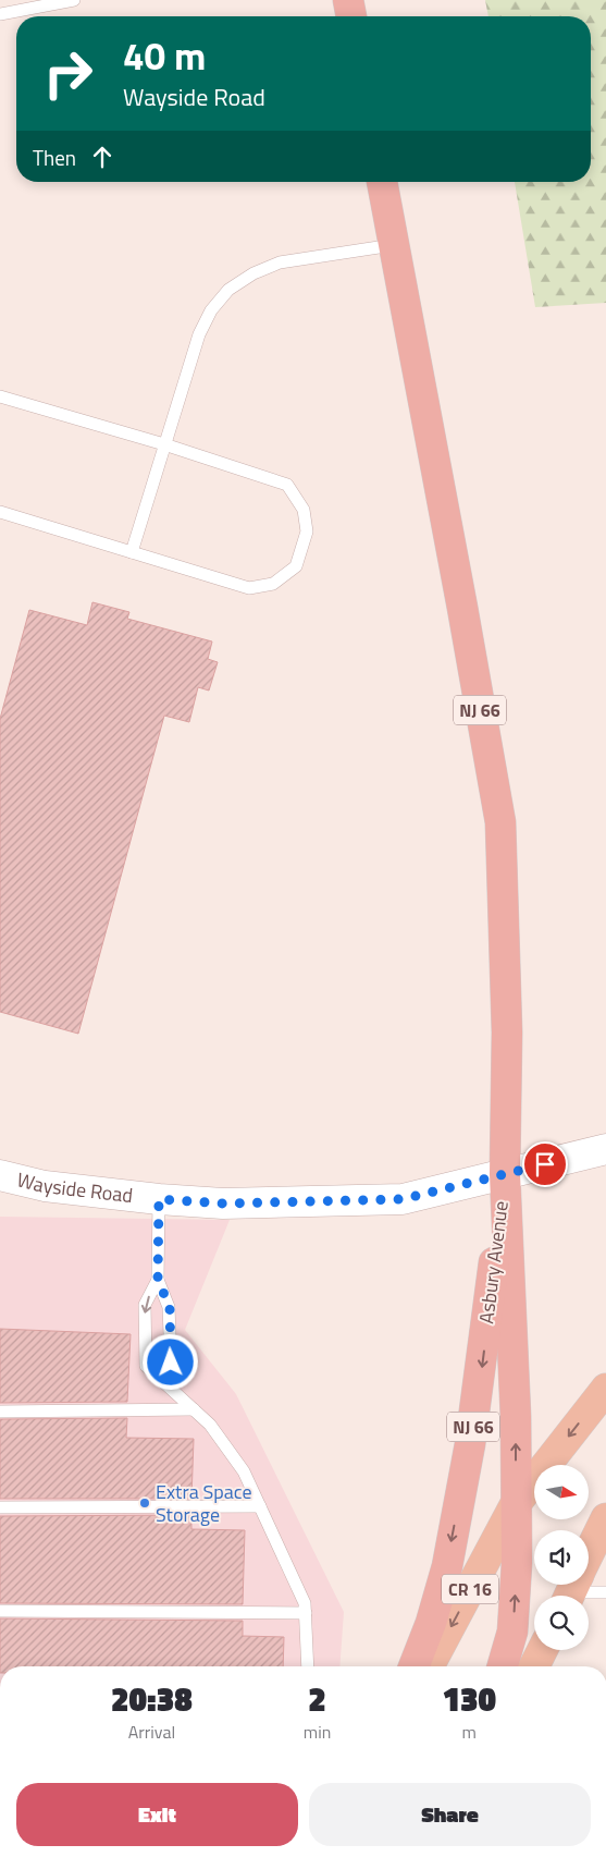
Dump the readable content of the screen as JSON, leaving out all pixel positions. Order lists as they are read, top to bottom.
{
  "streets": {
    "highway": ["NJ 66", "Asbury Avenue"],
    "main road": ["CR 16"],
    "street": ["Wayside Road"]
  },
  "crossings": [
    ["NJ 66", "Wayside Road"],
    ["NJ 66", "Asbury Avenue"],
    ["Wayside Road", "Asbury Avenue"]
  ],
  "places": ["Extra Space Storage"],
  "north": "right",
  "page": {
    "turn": ["40 m", "Wayside Road"],
    "then": "Then",
    "eta": [
      "20:38",
      "Arrival",
      "2",
      "min",
      "130",
      "m"
    ],
    "buttons": ["Exit", "Share"]
  }
}
